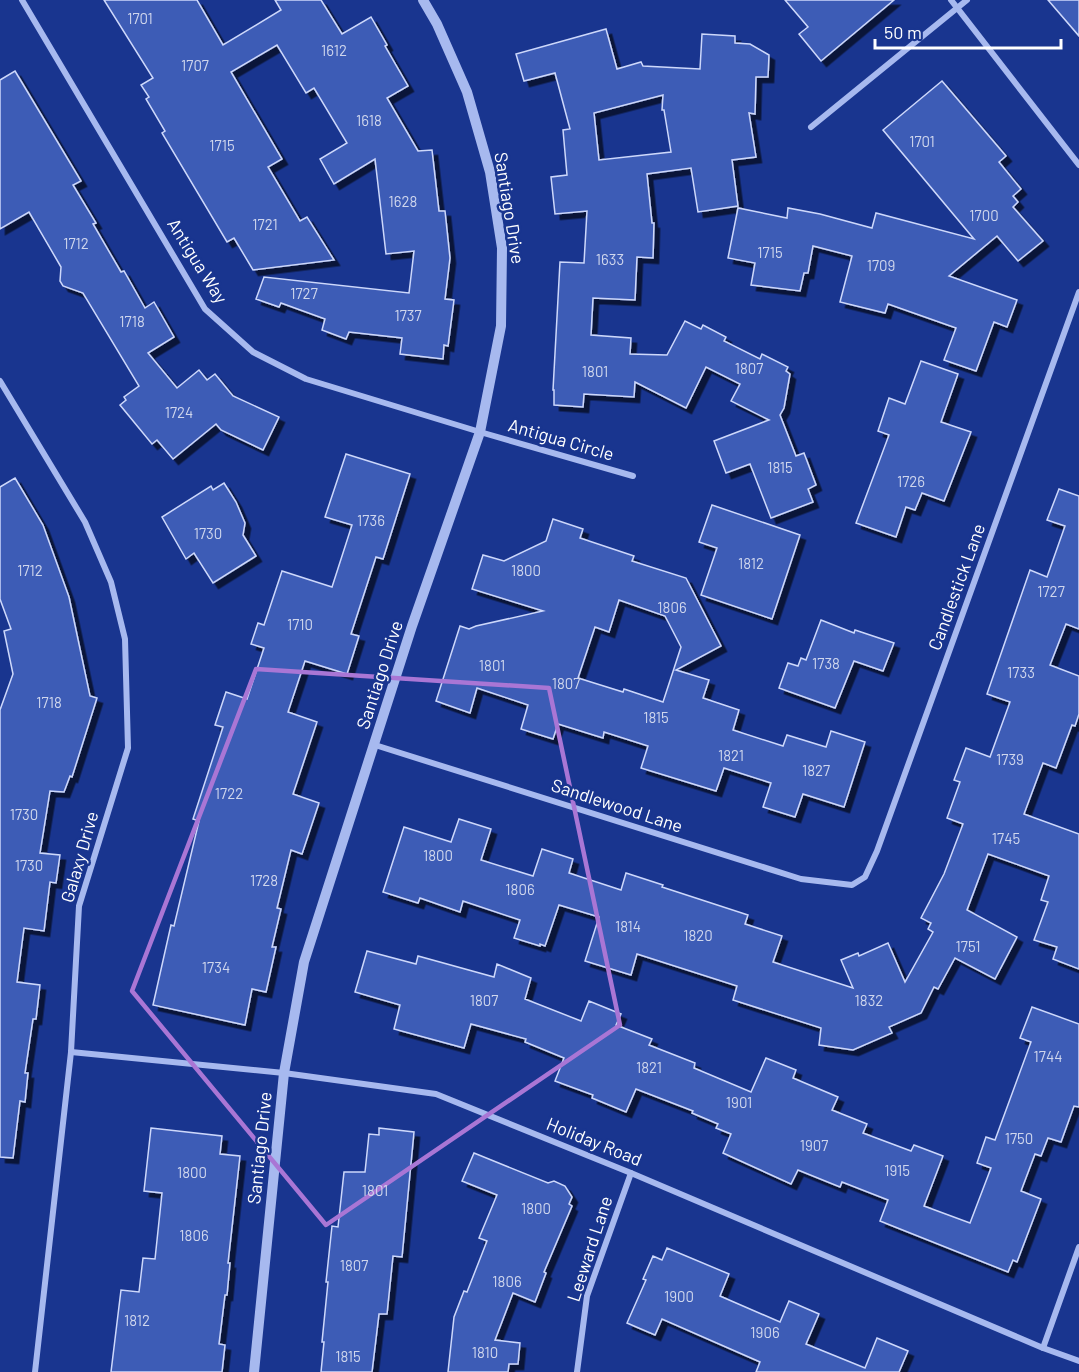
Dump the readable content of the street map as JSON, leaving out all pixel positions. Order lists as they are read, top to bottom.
{
  "streets": {
    "street": [
      "Santiago Drive",
      "Antigua Way",
      "Antigua Circle",
      "Candlestick Lane",
      "Sandlewood Lane",
      "Galaxy Drive",
      "Holiday Road",
      "Leeward Lane"
    ]
  },
  "crossings": [
    ["Santiago Drive", "Antigua Way"],
    ["Santiago Drive", "Antigua Circle"],
    ["Santiago Drive", "Sandlewood Lane"],
    ["Santiago Drive", "Holiday Road"],
    ["Antigua Way", "Antigua Circle"],
    ["Candlestick Lane", "Sandlewood Lane"],
    ["Galaxy Drive", "Holiday Road"],
    ["Holiday Road", "Leeward Lane"]
  ],
  "house_numbers": [
    "1701",
    "1612",
    "1707",
    "1618",
    "1701",
    "1715",
    "1628",
    "1700",
    "1721",
    "1712",
    "1715",
    "1633",
    "1709",
    "1727",
    "1737",
    "1718",
    "1807",
    "1801",
    "1724",
    "1815",
    "1726",
    "1736",
    "1730",
    "1812",
    "1712",
    "1800",
    "1727",
    "1806",
    "1710",
    "1738",
    "1801",
    "1733",
    "1807",
    "1718",
    "1815",
    "1821",
    "1739",
    "1827",
    "1722",
    "1730",
    "1745",
    "1800",
    "1730",
    "1728",
    "1806",
    "1814",
    "1820",
    "1751",
    "1734",
    "1807",
    "1832",
    "1744",
    "1821",
    "1901",
    "1750",
    "1907",
    "1915",
    "1800",
    "1801",
    "1800",
    "1806",
    "1807",
    "1806",
    "1900",
    "1812",
    "1906",
    "1810",
    "1815"
  ],
  "scale_bar": "50 m"
}
